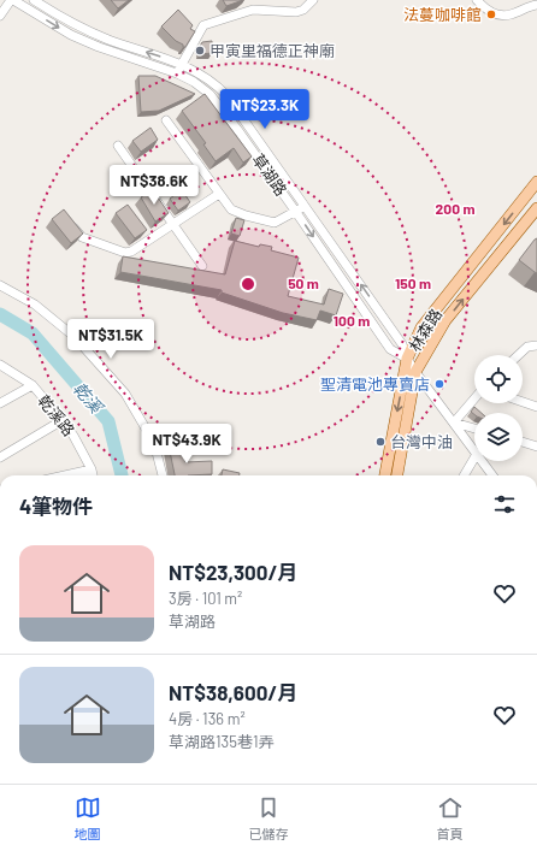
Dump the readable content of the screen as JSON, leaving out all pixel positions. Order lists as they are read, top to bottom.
{
  "streets": {
    "main road": ["林森路"],
    "street": ["草湖路", "乾溪路"]
  },
  "crossings": [
    ["草湖路", "林森路"]
  ],
  "water": ["乾溪"],
  "places": [
    "法蔓咖啡館",
    "甲寅里福德正神廟",
    "聖清電池專賣店",
    "台灣中油"
  ],
  "page": {
    "price": [
      "NT$23.3K",
      "NT$38.6K",
      "NT$31.5K",
      "NT$43.9K"
    ],
    "heading": "4筆物件",
    "list": [
      {
        "name": "NT$23,300/月",
        "note": "3房 · 101 m² · 草湖路"
      },
      {
        "name": "NT$38,600/月",
        "note": "4房 · 136 m² · 草湖路135巷1弄"
      }
    ],
    "tabs": ["地圖", "已儲存", "首頁"]
  },
  "rings": [
    "200 m",
    "50 m",
    "150 m",
    "100 m"
  ]
}
